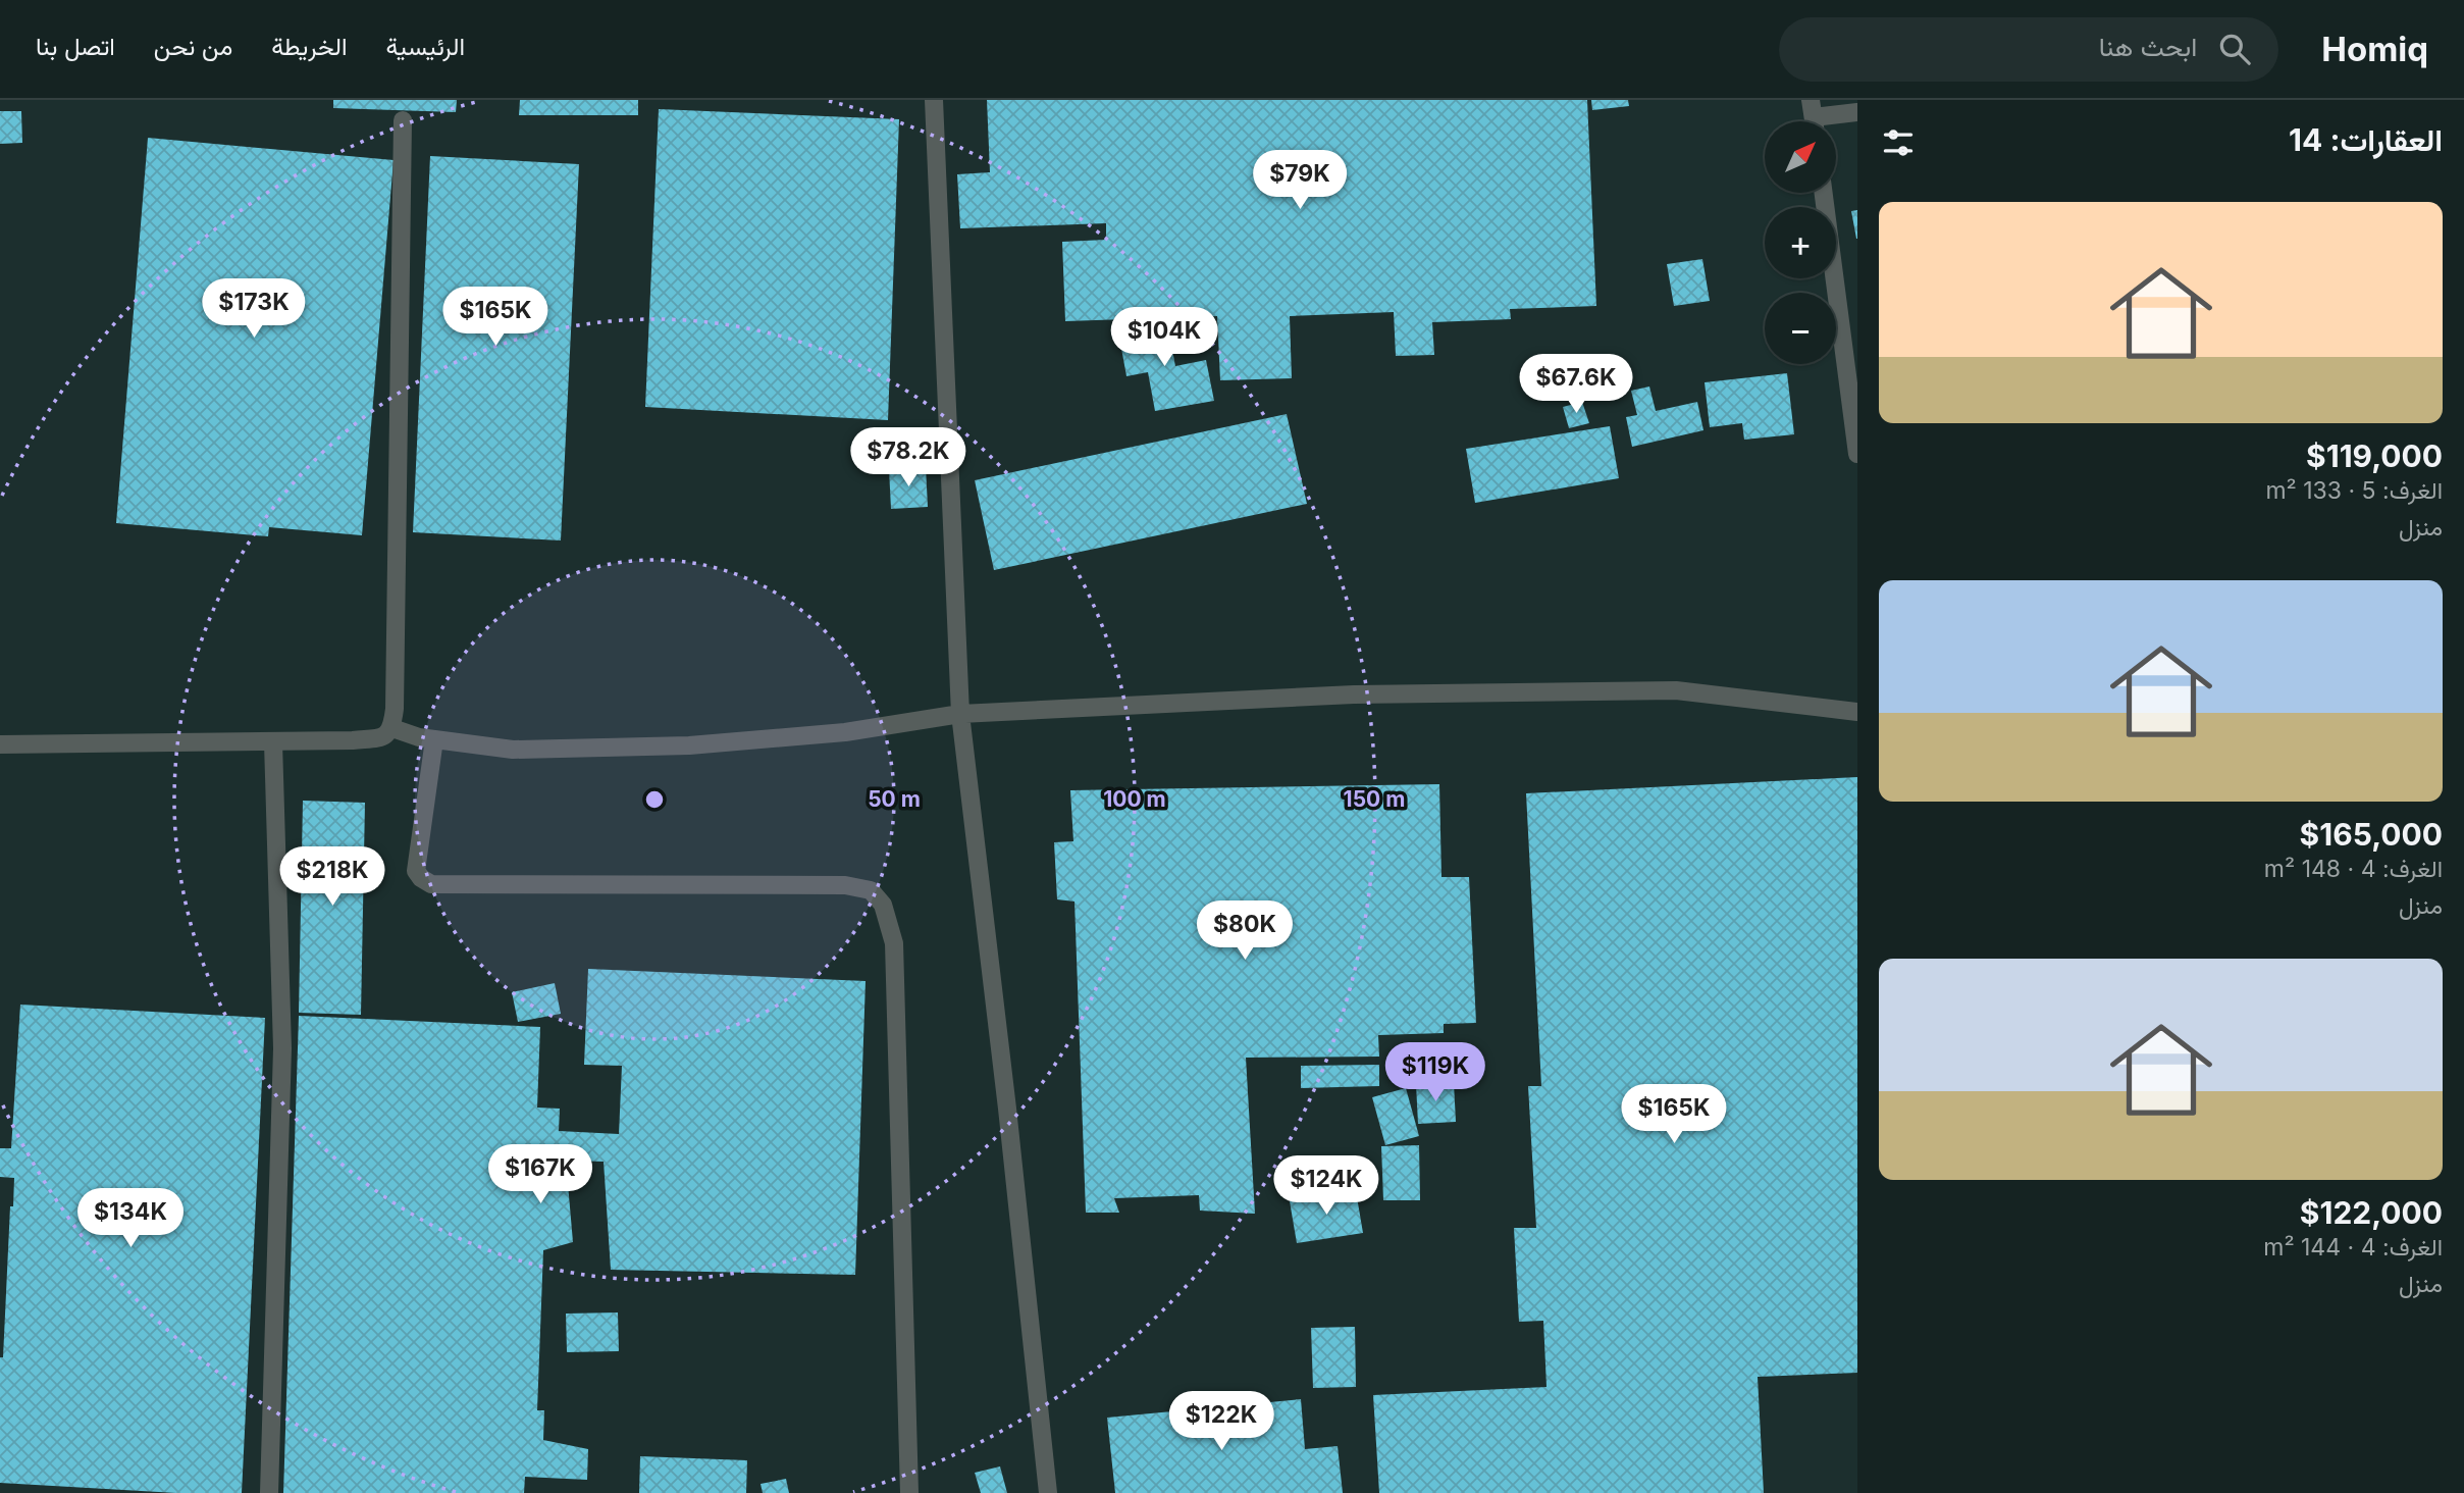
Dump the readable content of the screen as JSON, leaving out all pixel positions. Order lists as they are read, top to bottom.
{
  "north": "top right",
  "page": {
    "header": "Homiq",
    "search": "ابحث هنا",
    "nav": [
      "الرئيسية",
      "الخريطة",
      "من نحن",
      "اتصل بنا"
    ],
    "heading": "العقارات: 14",
    "map_buttons": ["+", "−"],
    "price": [
      "$79K",
      "$173K",
      "$165K",
      "$104K",
      "$67.6K",
      "$78.2K",
      "$218K",
      "$80K",
      "$119K",
      "$165K",
      "$167K",
      "$124K",
      "$134K",
      "$122K"
    ],
    "list": [
      {
        "name": "$119,000",
        "note": "الغرف: 5 · 133 m² · منزل"
      },
      {
        "name": "$165,000",
        "note": "الغرف: 4 · 148 m² · منزل"
      },
      {
        "name": "$122,000",
        "note": "الغرف: 4 · 144 m² · منزل"
      }
    ]
  },
  "rings": ["50 m", "100 m", "150 m"]
}
